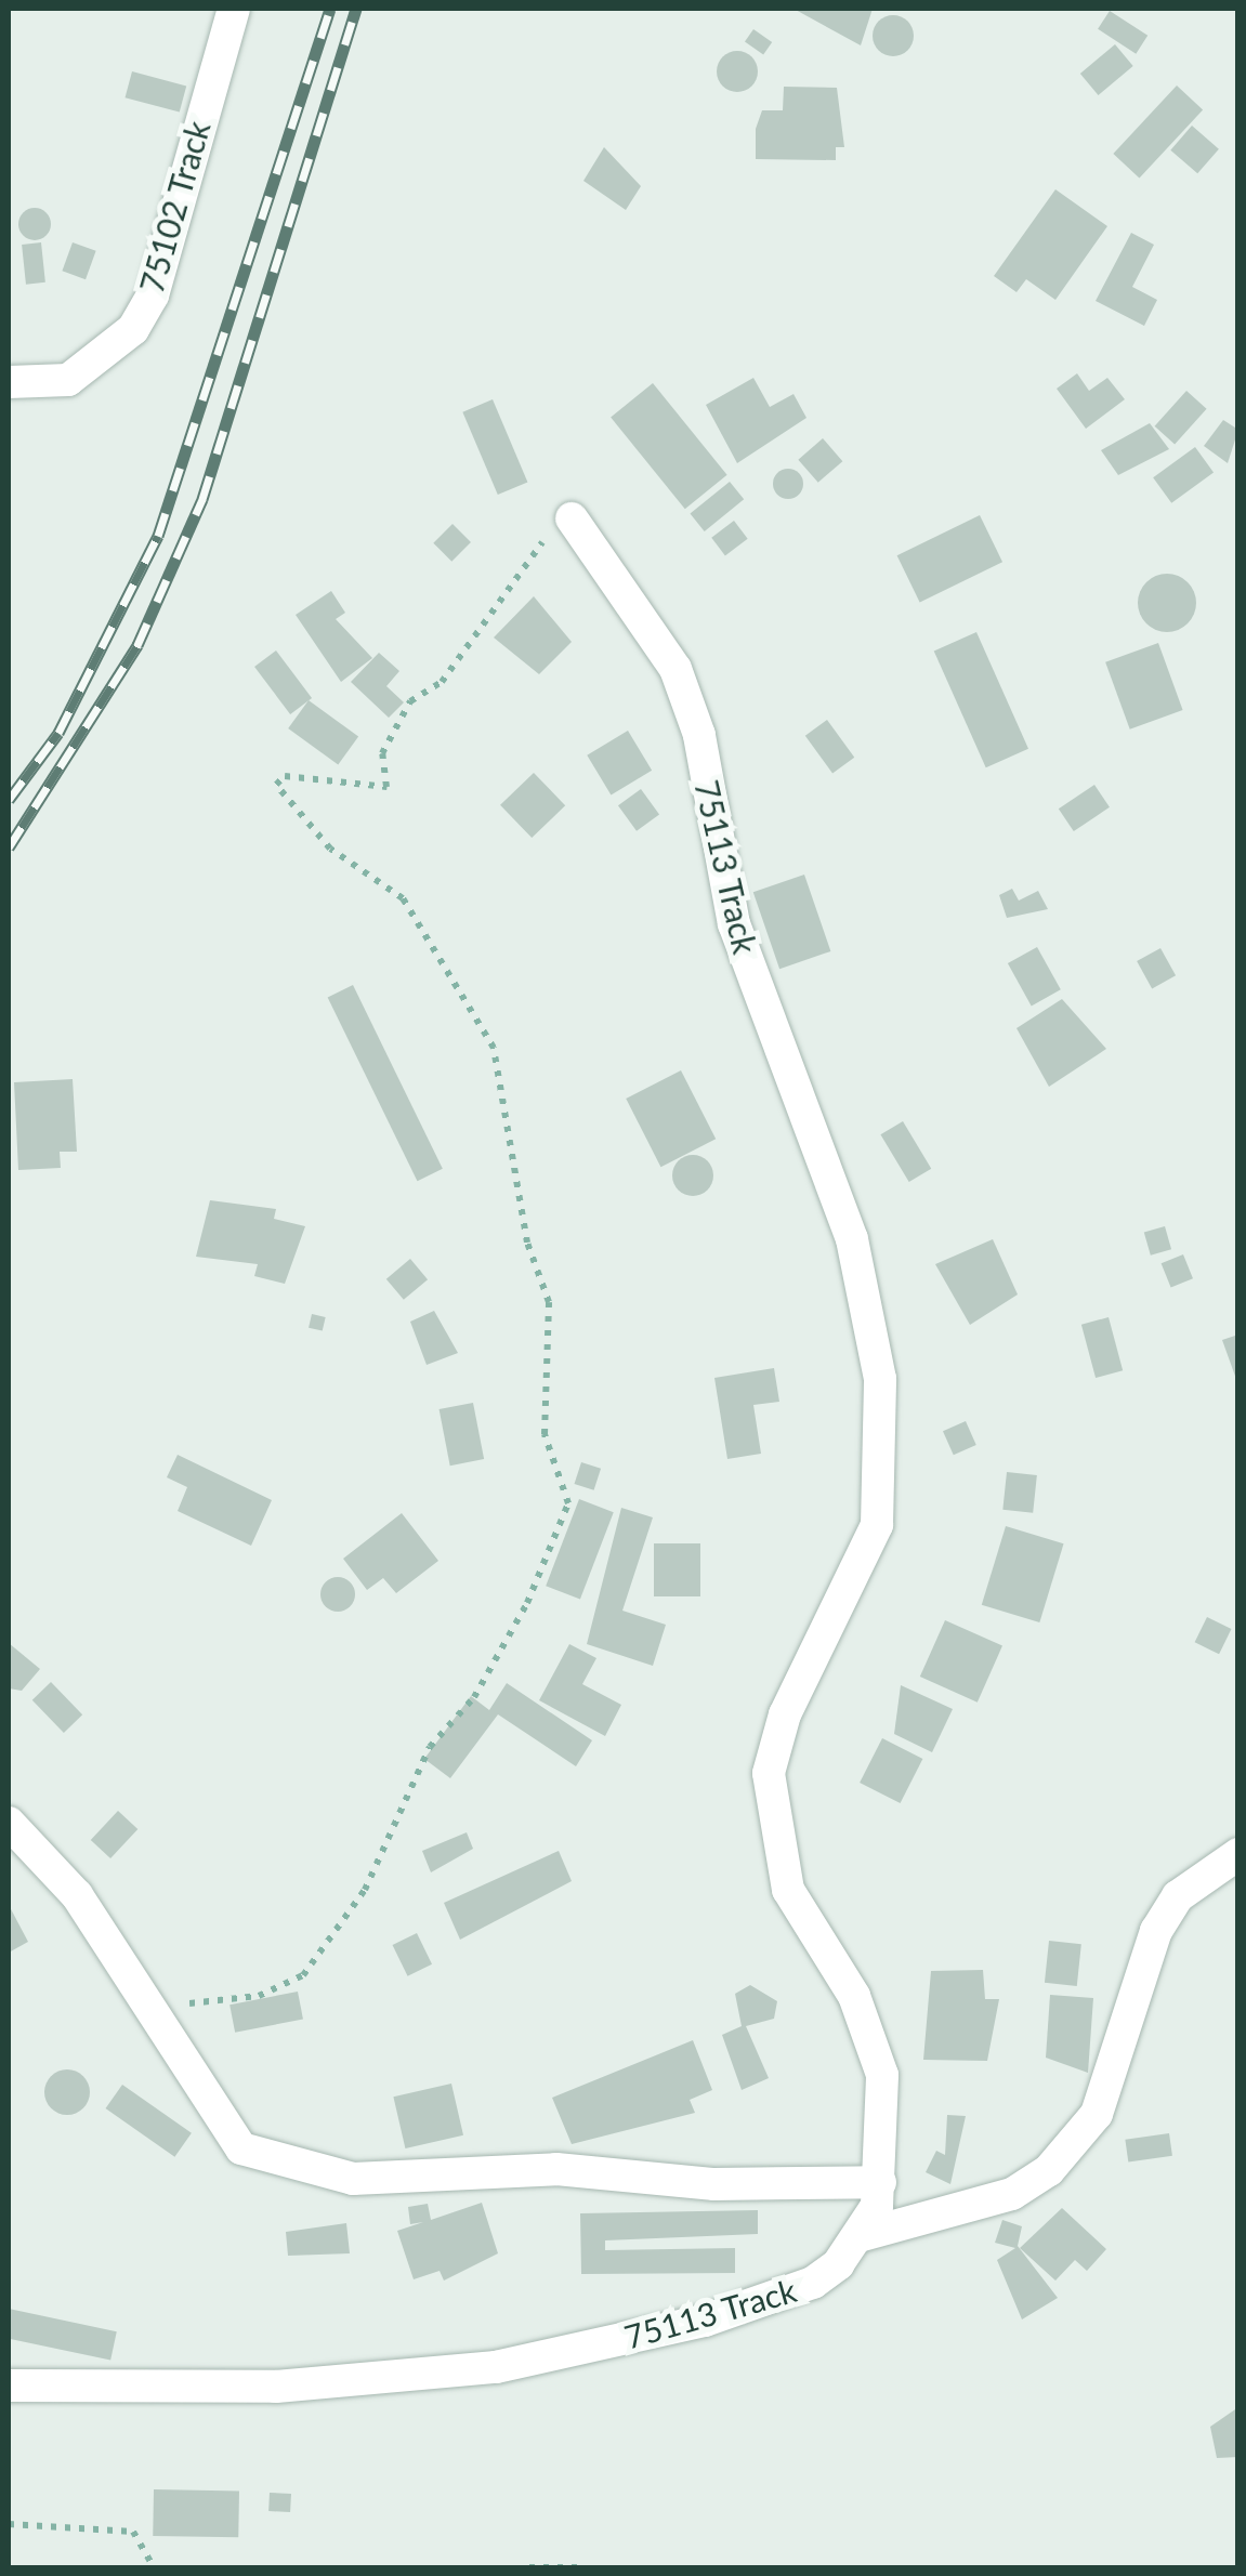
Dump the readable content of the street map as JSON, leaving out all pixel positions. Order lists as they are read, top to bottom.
{
  "streets": {
    "street": ["75102 Track", "75113 Track"]
  }
}
